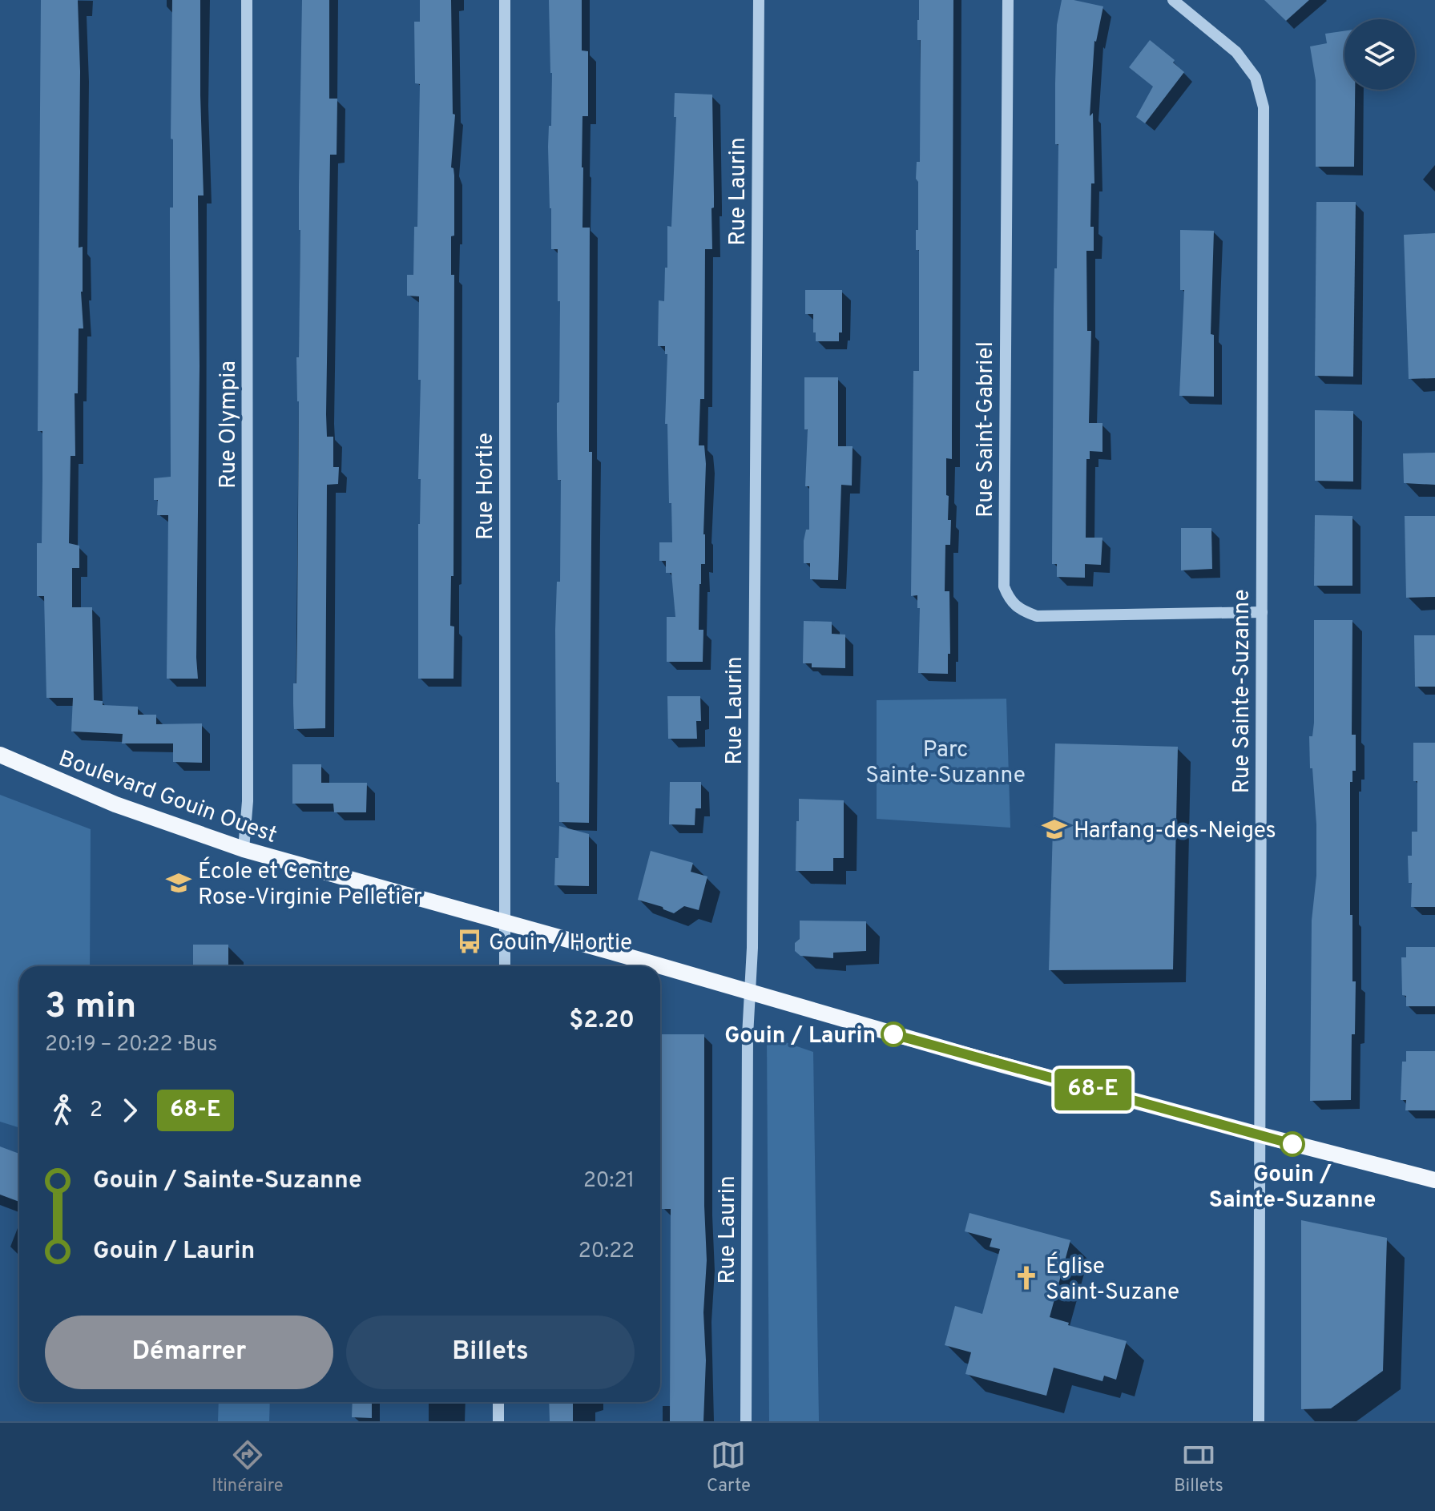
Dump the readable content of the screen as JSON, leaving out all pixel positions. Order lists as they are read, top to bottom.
{
  "streets": {
    "main road": ["Boulevard Gouin Ouest"],
    "street": [
      "Rue Laurin",
      "Rue Olympia",
      "Rue Saint-Gabriel",
      "Rue Hortie",
      "Rue Sainte-Suzanne"
    ]
  },
  "crossings": [
    ["Rue Laurin", "Boulevard Gouin Ouest"],
    ["Rue Olympia", "Boulevard Gouin Ouest"],
    ["Rue Saint-Gabriel", "Rue Sainte-Suzanne"],
    ["Rue Hortie", "Boulevard Gouin Ouest"],
    ["Rue Sainte-Suzanne", "Boulevard Gouin Ouest"]
  ],
  "parks": ["Parc Sainte-Suzanne"],
  "places": {
    "school or university": ["Harfang-des-Neiges", "École et Centre Rose-Virginie Pelletier"],
    "bus stop": ["Gouin / Hortie"],
    "other": ["Gouin / Laurin", "Gouin / Sainte-Suzanne"],
    "church": ["Église Saint-Suzane"]
  },
  "lines": ["bus line 68-E"],
  "page": {
    "on_map": "68-E",
    "heading": ["3 min", "20:19 – 20:22 · Bus", "$2.20"],
    "legs": ["2", "68-E"],
    "list": [
      {
        "name": "Gouin / Sainte-Suzanne",
        "value": "20:21"
      },
      {
        "name": "Gouin / Laurin",
        "value": "20:22"
      }
    ],
    "buttons": ["Démarrer", "Billets"],
    "tabs": ["Itinéraire", "Carte", "Billets"]
  }
}
